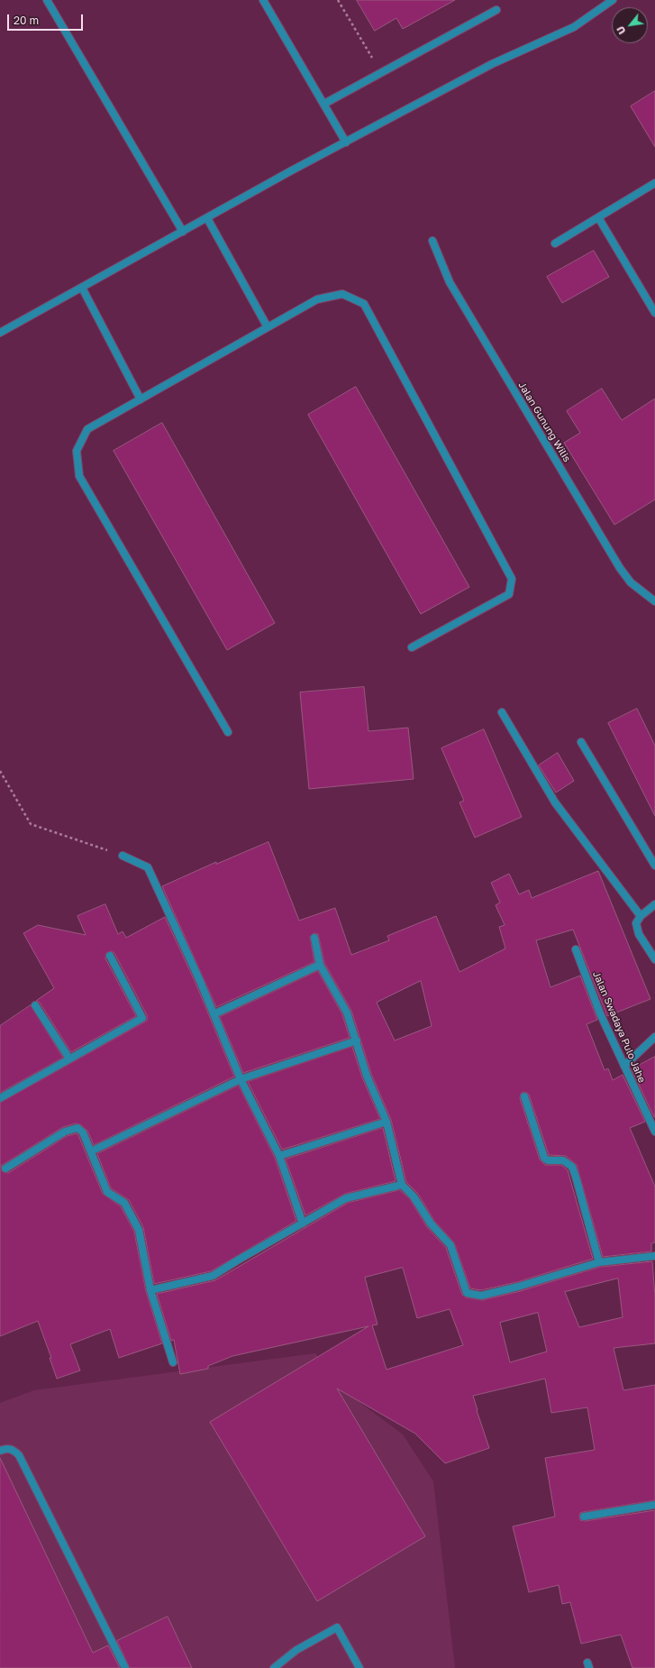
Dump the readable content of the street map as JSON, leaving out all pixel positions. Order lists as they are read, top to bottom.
{
  "streets": {
    "street": ["Jalan Gunung Wilis", "Jalan Swadaya Pulo Jahe"]
  },
  "scale_bar": "20 m",
  "north": "bottom left"
}
